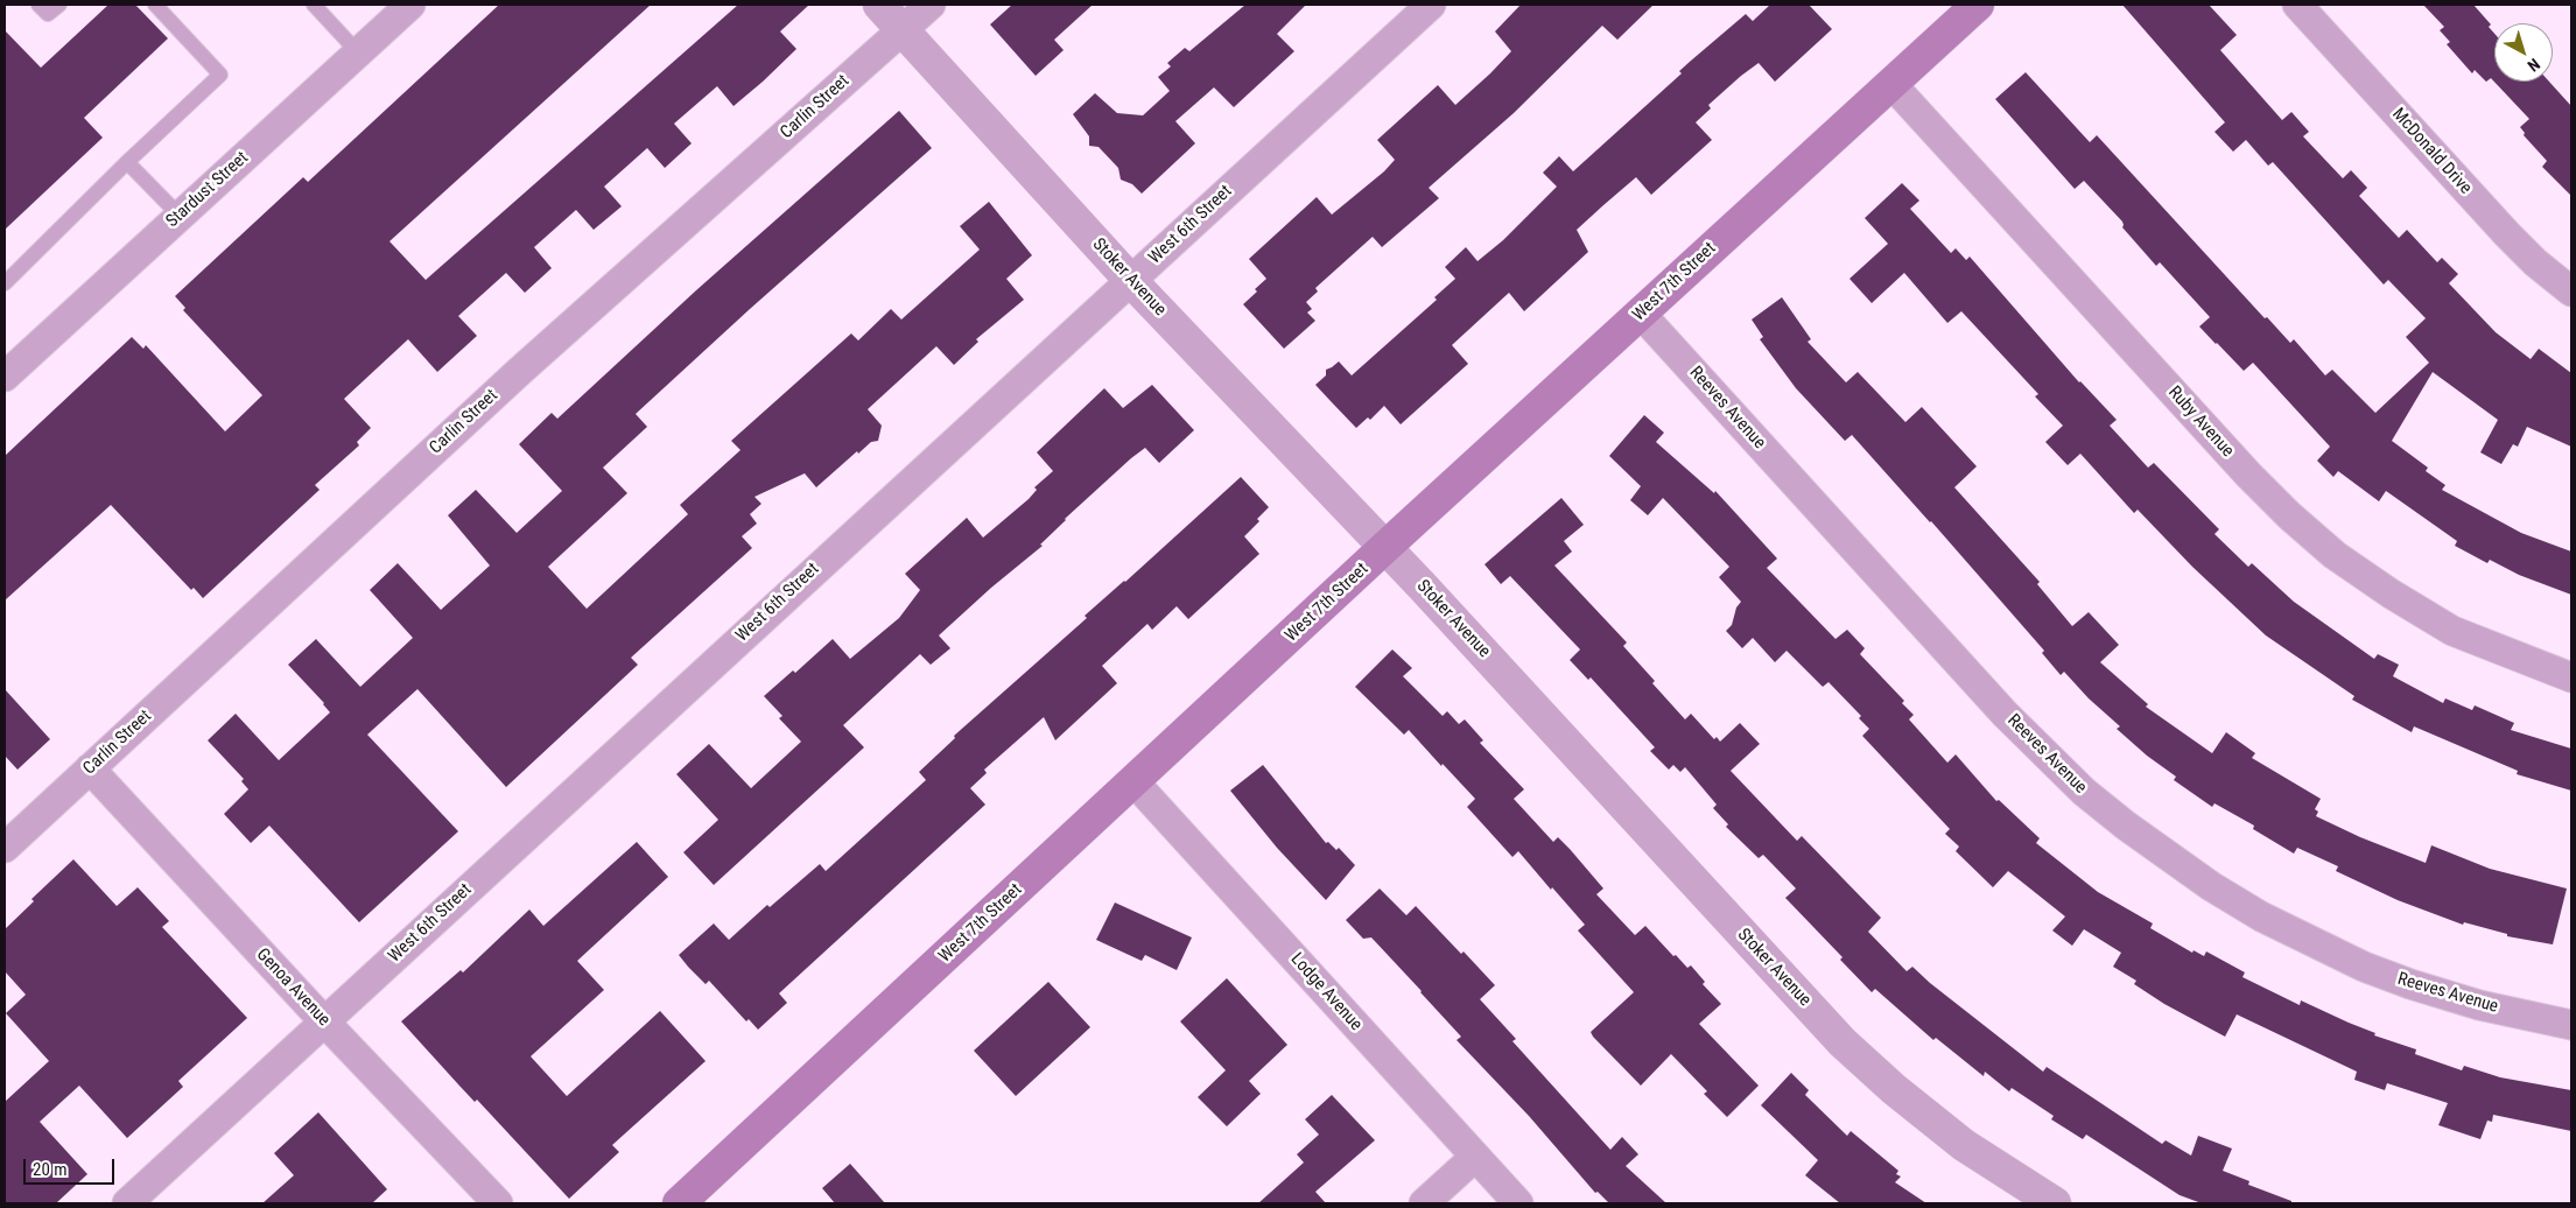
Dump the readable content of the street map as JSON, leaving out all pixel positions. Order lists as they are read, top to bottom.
{
  "streets": {
    "main road": ["West 7th Street"],
    "street": [
      "Carlin Street",
      "McDonald Drive",
      "Stardust Street",
      "West 6th Street",
      "Stoker Avenue",
      "Reeves Avenue",
      "Ruby Avenue",
      "Genoa Avenue",
      "Lodge Avenue"
    ]
  },
  "crossings": [
    ["Carlin Street", "Stoker Avenue"],
    ["Carlin Street", "Genoa Avenue"],
    ["West 6th Street", "Stoker Avenue"],
    ["West 6th Street", "Genoa Avenue"],
    ["Stoker Avenue", "West 7th Street"],
    ["West 7th Street", "Reeves Avenue"],
    ["West 7th Street", "Ruby Avenue"],
    ["West 7th Street", "Lodge Avenue"]
  ],
  "scale_bar": "20 m",
  "north": "bottom right"
}
